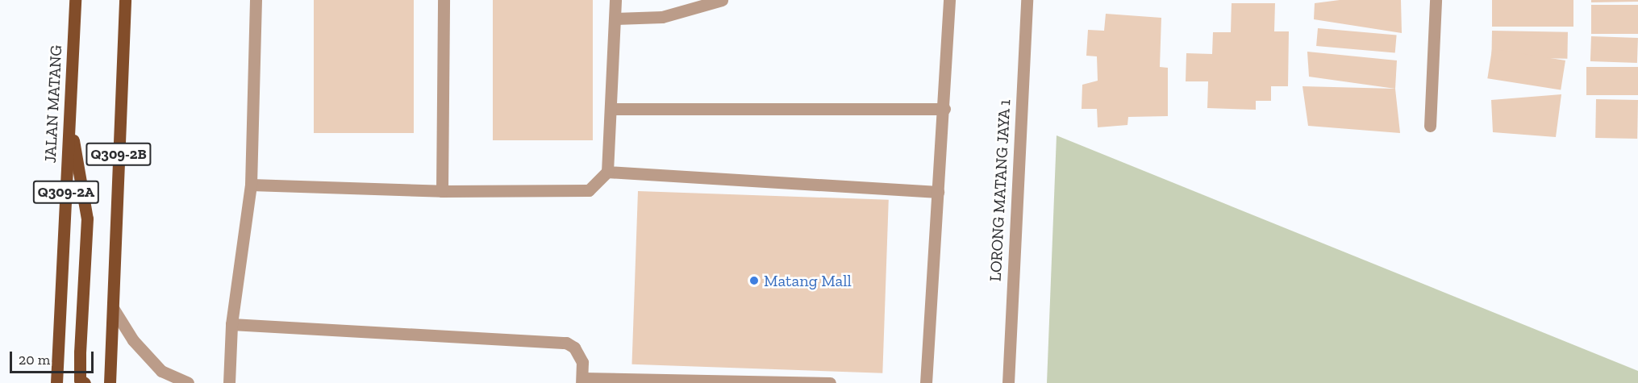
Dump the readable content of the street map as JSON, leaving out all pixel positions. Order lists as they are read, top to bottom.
{
  "streets": {
    "main road": ["JALAN MATANG", "Q309-2B", "Q309-2A"],
    "street": ["LORONG MATANG JAYA 1"]
  },
  "places": ["Matang Mall"],
  "scale_bar": "20 m"
}
